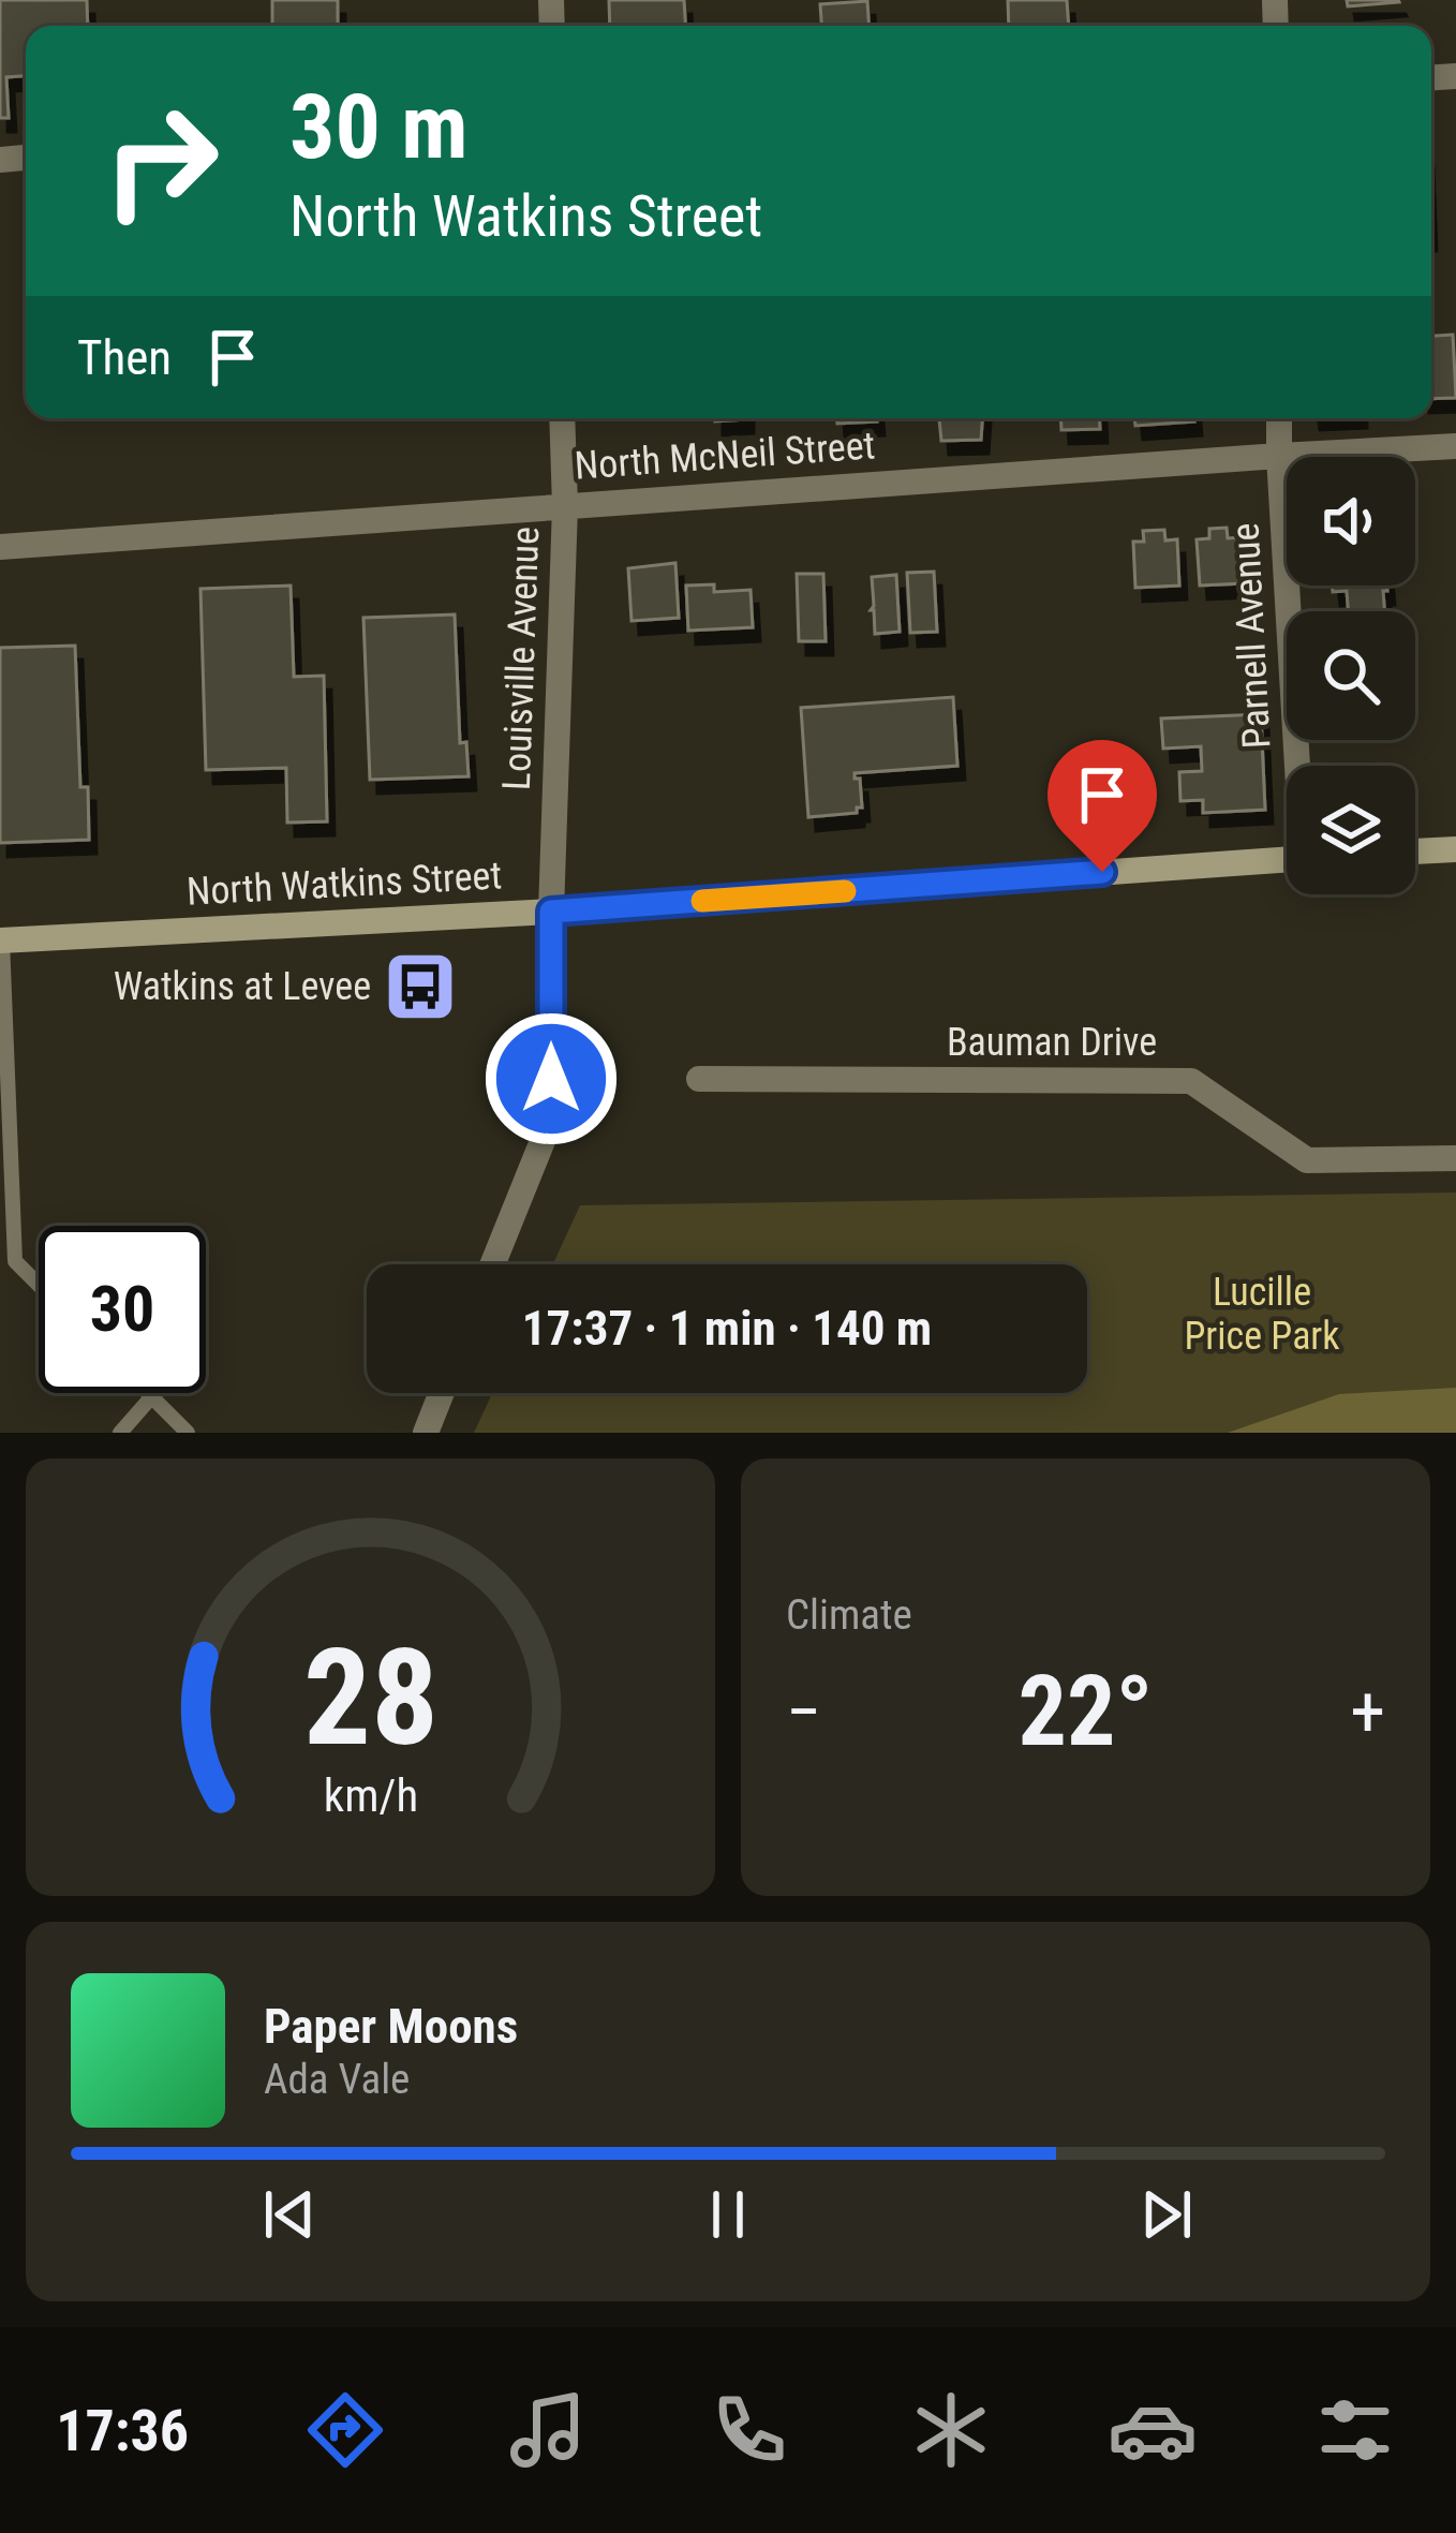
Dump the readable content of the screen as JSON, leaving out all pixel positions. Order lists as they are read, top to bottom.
{
  "streets": {
    "main road": ["North Watkins Street"],
    "street": [
      "North McNeil Street",
      "Parnell Avenue",
      "Louisville Avenue",
      "Bauman Drive"
    ]
  },
  "crossings": [
    ["North McNeil Street", "Parnell Avenue"],
    ["North McNeil Street", "Louisville Avenue"],
    ["Louisville Avenue", "North Watkins Street"]
  ],
  "parks": ["Lucille Price Park"],
  "places": {
    "bus stop": ["Watkins at Levee"]
  },
  "page": {
    "turn": ["30 m", "North Watkins Street"],
    "then": "Then",
    "limit": "30",
    "trip": "17:37 · 1 min · 140 m",
    "tile": "Climate",
    "heat": ["−", "22°", "+"],
    "song": ["Paper Moons", "Ada Vale"],
    "tabs": "17:36",
    "gauge": ["28", "km/h"]
  }
}
